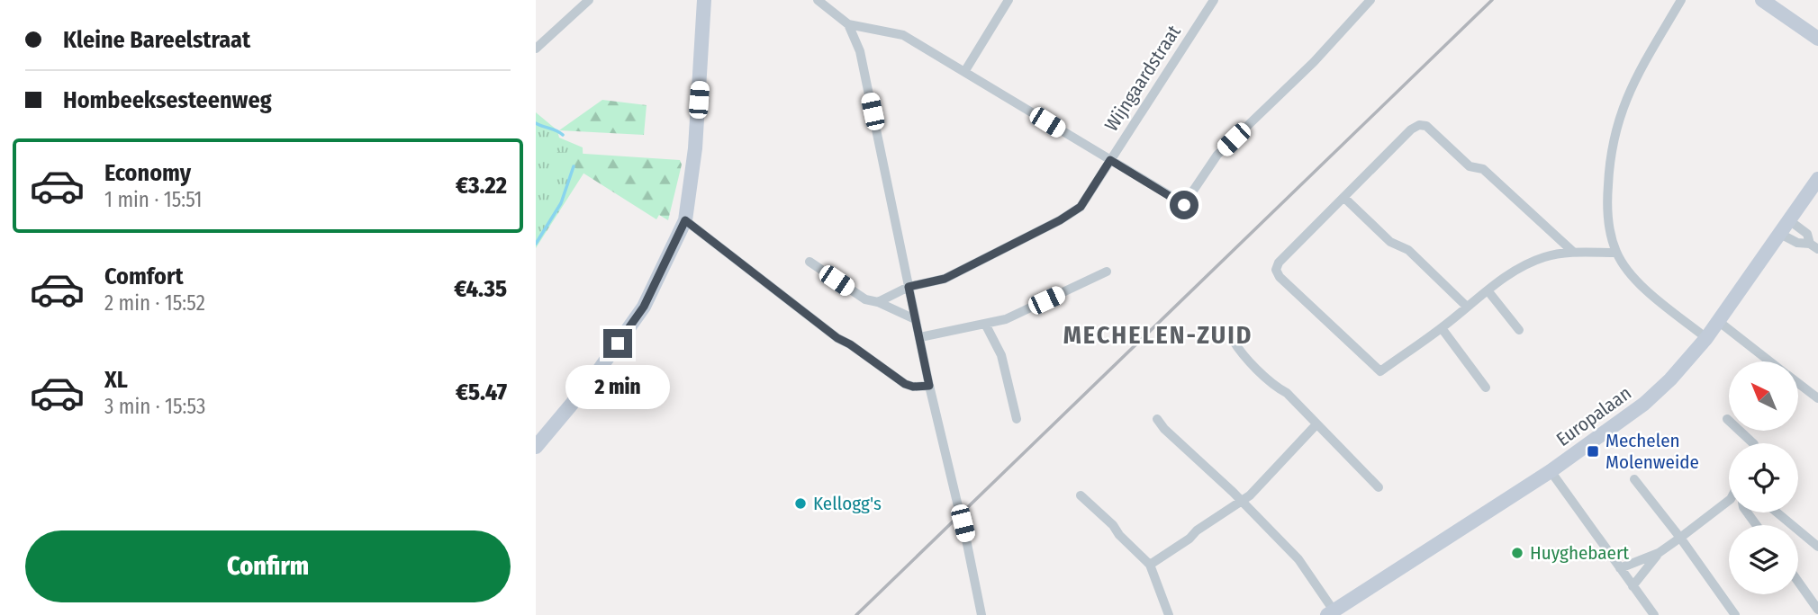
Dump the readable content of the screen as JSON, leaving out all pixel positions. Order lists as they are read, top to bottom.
{
  "streets": {
    "street": ["Wijngaardstraat", "Europalaan"]
  },
  "districts": ["MECHELEN-ZUID"],
  "places": {
    "transit": ["Mechelen Molenweide"],
    "other": ["Kellogg's", "Huyghebaert"]
  },
  "north": "top left",
  "page": {
    "banner": ["Kleine Bareelstraat", "Hombeeksesteenweg"],
    "list": [
      {
        "name": "Economy",
        "note": "1 min · 15:51",
        "value": "€3.22"
      },
      {
        "name": "Comfort",
        "note": "2 min · 15:52",
        "value": "€4.35"
      },
      {
        "name": "XL",
        "note": "3 min · 15:53",
        "value": "€5.47"
      }
    ],
    "bubble": "2 min",
    "buttons": "Confirm"
  }
}
